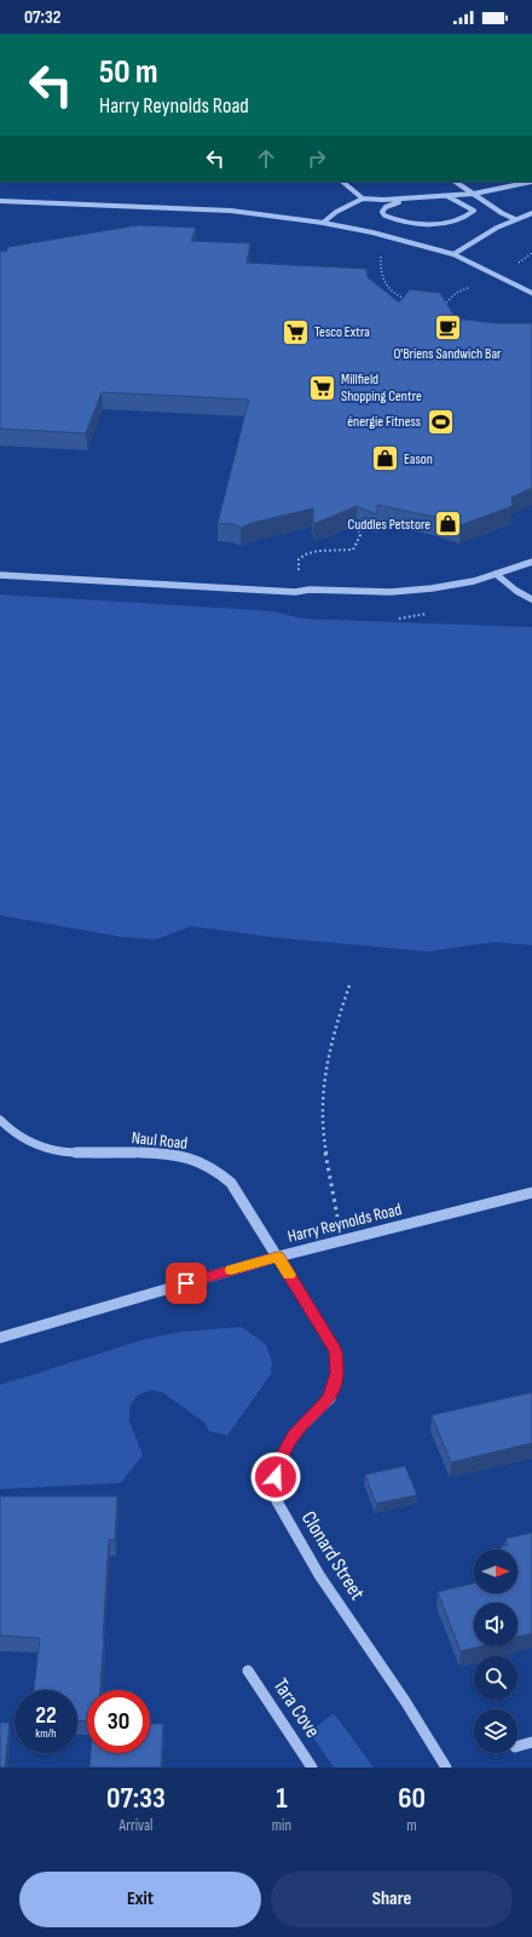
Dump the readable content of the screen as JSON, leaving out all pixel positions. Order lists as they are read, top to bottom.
{
  "streets": {
    "street": [
      "Naul Road",
      "Harry Reynolds Road",
      "Clonard Street",
      "Tara Cove"
    ]
  },
  "crossings": [
    ["Naul Road", "Harry Reynolds Road"],
    ["Naul Road", "Clonard Street"],
    ["Harry Reynolds Road", "Clonard Street"]
  ],
  "places": {
    "cafe": ["O'Briens Sandwich Bar"],
    "supermarket": ["Tesco Extra", "Millfield Shopping Centre"],
    "sports": ["énergie Fitness"],
    "shop": ["Eason", "Cuddles Petstore"]
  },
  "north": "right",
  "page": {
    "status": "07:32",
    "turn": ["50 m", "Harry Reynolds Road"],
    "speed": "22 km/h",
    "limit": "30",
    "eta": [
      "07:33",
      "Arrival",
      "1",
      "min",
      "60",
      "m"
    ],
    "buttons": ["Exit", "Share"]
  }
}
